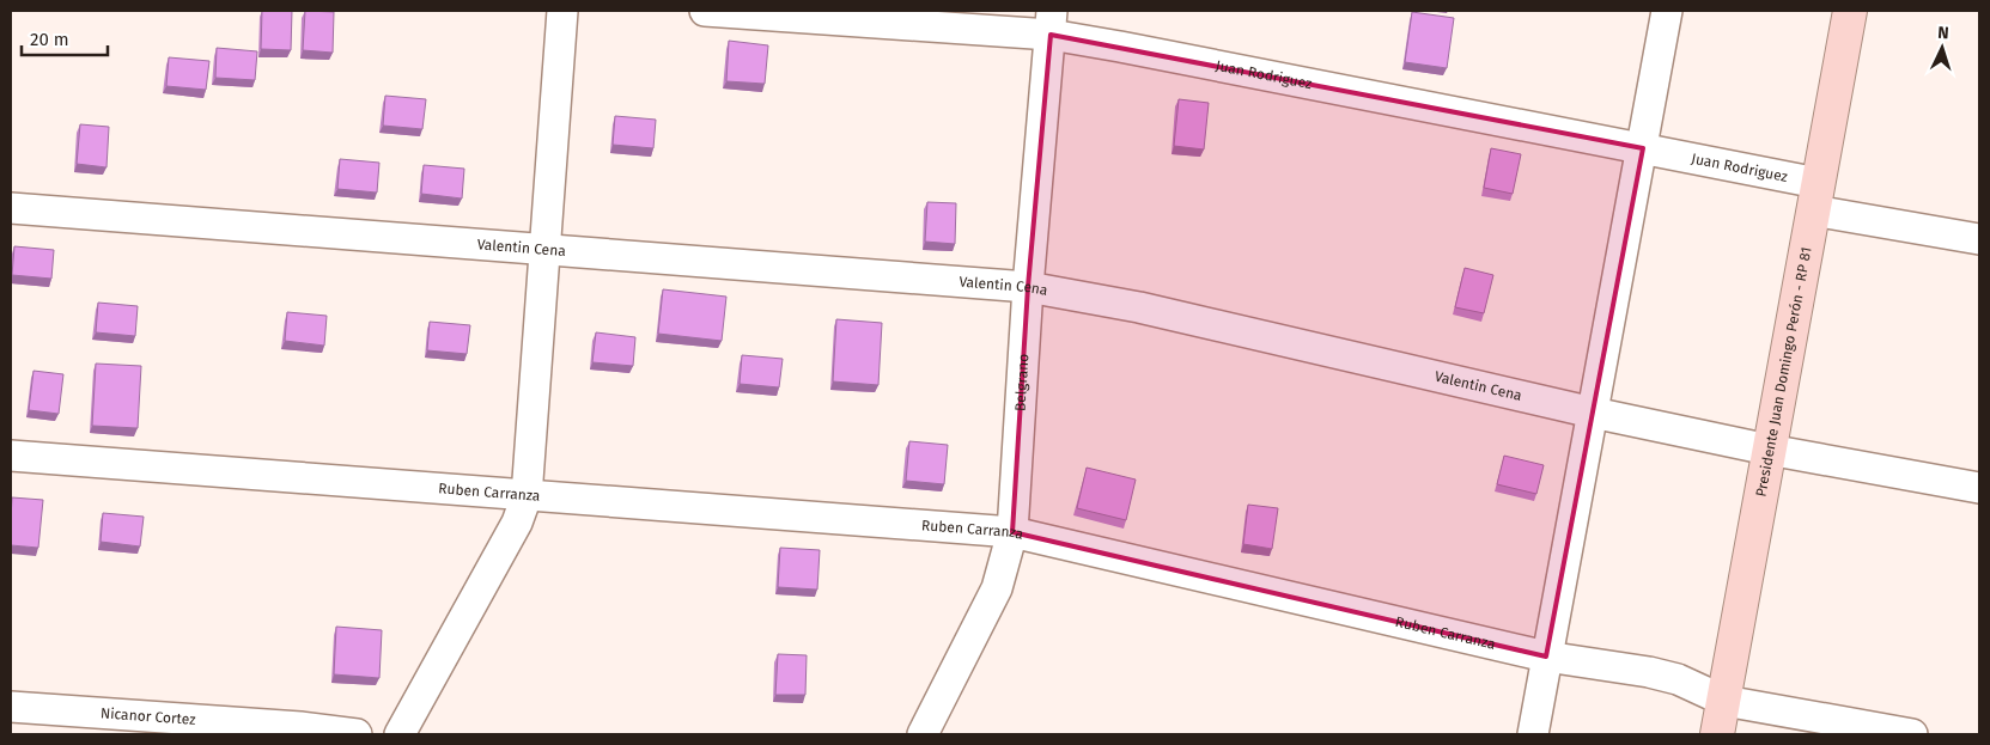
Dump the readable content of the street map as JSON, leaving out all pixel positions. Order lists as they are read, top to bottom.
{
  "streets": {
    "main road": ["Presidente Juan Domingo Perón - RP 81"],
    "street": [
      "Juan Rodriguez",
      "Valentin Cena",
      "Belgrano",
      "Ruben Carranza",
      "Nicanor Cortez"
    ]
  },
  "crossings": [
    ["Juan Rodriguez", "Presidente Juan Domingo Perón - RP 81"],
    ["Juan Rodriguez", "Belgrano"],
    ["Valentin Cena", "Presidente Juan Domingo Perón - RP 81"],
    ["Valentin Cena", "Belgrano"],
    ["Presidente Juan Domingo Perón - RP 81", "Ruben Carranza"],
    ["Belgrano", "Ruben Carranza"]
  ],
  "scale_bar": "20 m",
  "north": "top"
}
